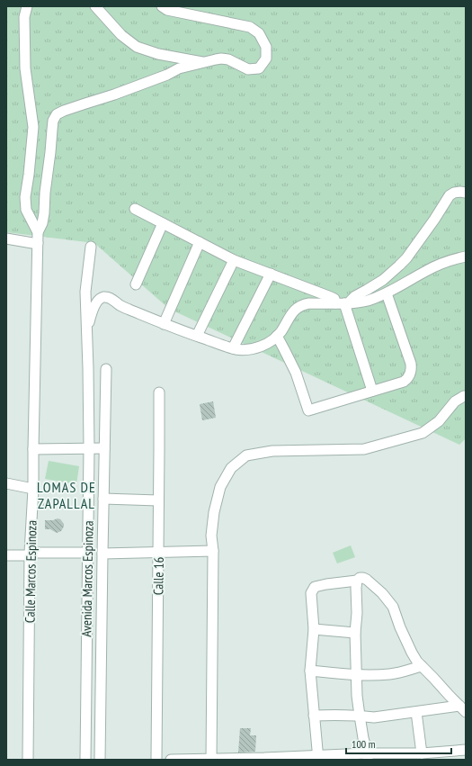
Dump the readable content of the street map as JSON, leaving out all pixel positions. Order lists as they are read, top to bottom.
{
  "streets": {
    "street": ["Calle Marcos Espinoza", "Calle 16", "Avenida Marcos Espinoza"]
  },
  "districts": ["LOMAS DE ZAPALLAL"],
  "scale_bar": "100 m"
}
